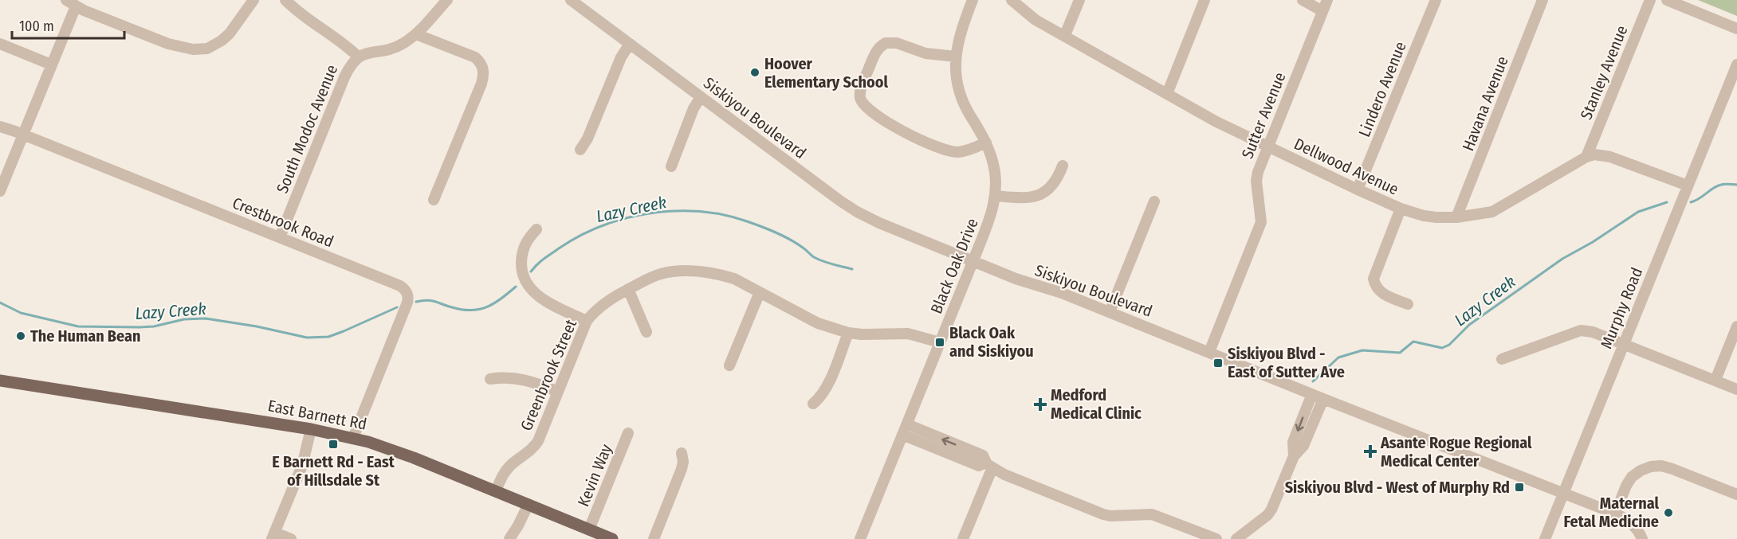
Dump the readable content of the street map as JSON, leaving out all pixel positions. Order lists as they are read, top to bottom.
{
  "streets": {
    "main road": ["East Barnett Rd"],
    "street": [
      "Stanley Avenue",
      "Lindero Avenue",
      "Havana Avenue",
      "Sutter Avenue",
      "Siskiyou Boulevard",
      "South Modoc Avenue",
      "Dellwood Avenue",
      "Crestbrook Road",
      "Black Oak Drive",
      "Murphy Road",
      "Greenbrook Street",
      "Kevin Way"
    ]
  },
  "crossings": [
    ["Stanley Avenue", "Dellwood Avenue"],
    ["Lindero Avenue", "Dellwood Avenue"],
    ["Havana Avenue", "Dellwood Avenue"],
    ["Sutter Avenue", "Siskiyou Boulevard"],
    ["Sutter Avenue", "Dellwood Avenue"],
    ["Siskiyou Boulevard", "Black Oak Drive"],
    ["Siskiyou Boulevard", "Murphy Road"],
    ["South Modoc Avenue", "Crestbrook Road"],
    ["Crestbrook Road", "East Barnett Rd"],
    ["Black Oak Drive", "Greenbrook Street"],
    ["Greenbrook Street", "East Barnett Rd"],
    ["East Barnett Rd", "Kevin Way"]
  ],
  "water": ["Lazy Creek"],
  "places": {
    "other": ["Hoover Elementary School", "The Human Bean", "Maternal Fetal Medicine"],
    "transit": [
      "Black Oak and Siskiyou",
      "Siskiyou Blvd - East of Sutter Ave",
      "E Barnett Rd - East of Hillsdale St",
      "Siskiyou Blvd - West of Murphy Rd"
    ],
    "health": ["Medford Medical Clinic", "Asante Rogue Regional Medical Center"]
  },
  "scale_bar": "100 m"
}
